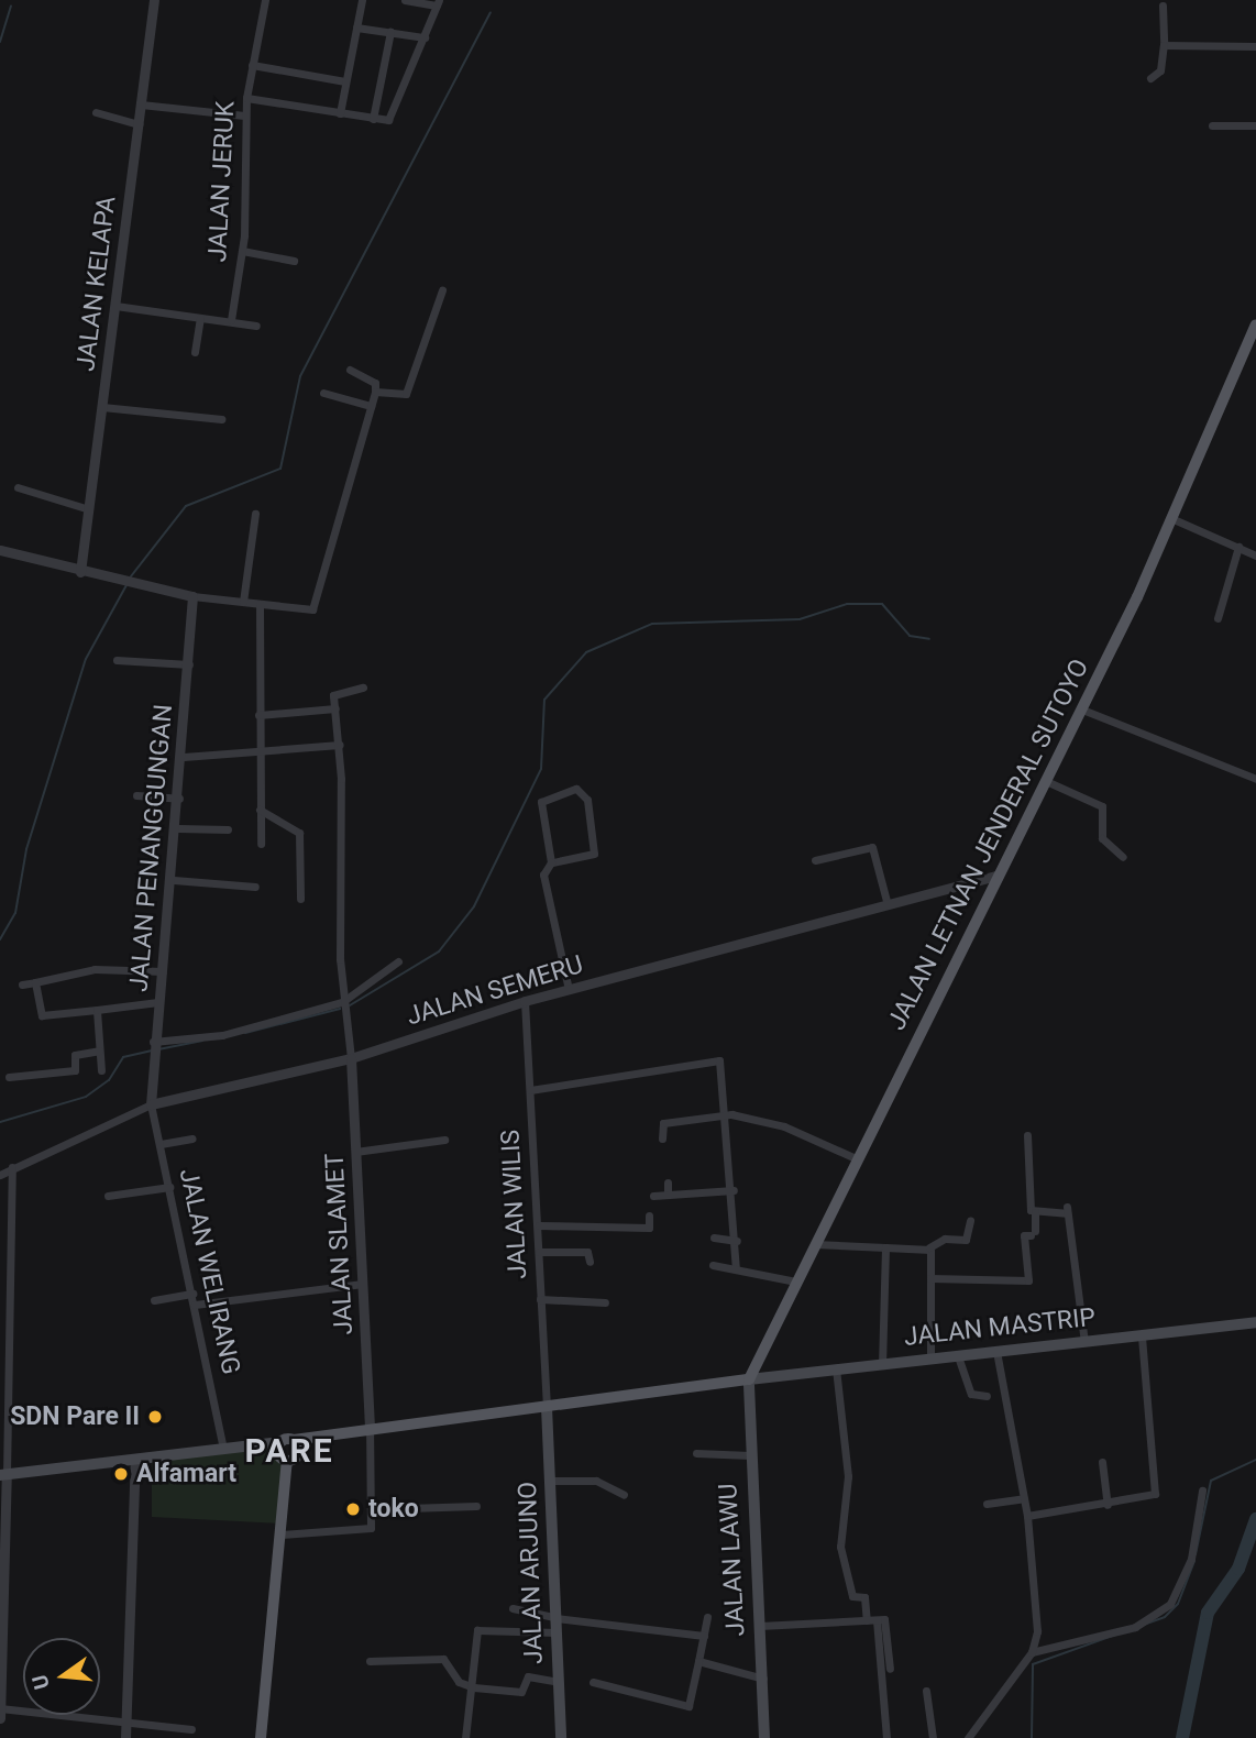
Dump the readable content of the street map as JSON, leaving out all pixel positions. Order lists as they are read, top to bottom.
{
  "streets": {
    "main road": [
      "JALAN LETNAN JENDERAL SUTOYO",
      "JALAN MASTRIP",
      "JALAN LAWU",
      "JALAN ARJUNO"
    ],
    "street": [
      "JALAN JERUK",
      "JALAN KELAPA",
      "JALAN PENANGGUNGAN",
      "JALAN SEMERU",
      "JALAN WILIS",
      "JALAN SLAMET",
      "JALAN WELIRANG"
    ]
  },
  "crossings": [
    ["JALAN LETNAN JENDERAL SUTOYO", "JALAN SEMERU"],
    ["JALAN LETNAN JENDERAL SUTOYO", "JALAN MASTRIP"],
    ["JALAN LETNAN JENDERAL SUTOYO", "JALAN LAWU"],
    ["JALAN PENANGGUNGAN", "JALAN SEMERU"],
    ["JALAN PENANGGUNGAN", "JALAN WELIRANG"],
    ["JALAN SEMERU", "JALAN WILIS"],
    ["JALAN SEMERU", "JALAN SLAMET"],
    ["JALAN SEMERU", "JALAN WELIRANG"],
    ["JALAN WILIS", "JALAN ARJUNO"],
    ["JALAN MASTRIP", "JALAN LAWU"]
  ],
  "districts": ["PARE"],
  "places": ["SDN Pare II", "Alfamart", "toko"],
  "north": "left"
}
